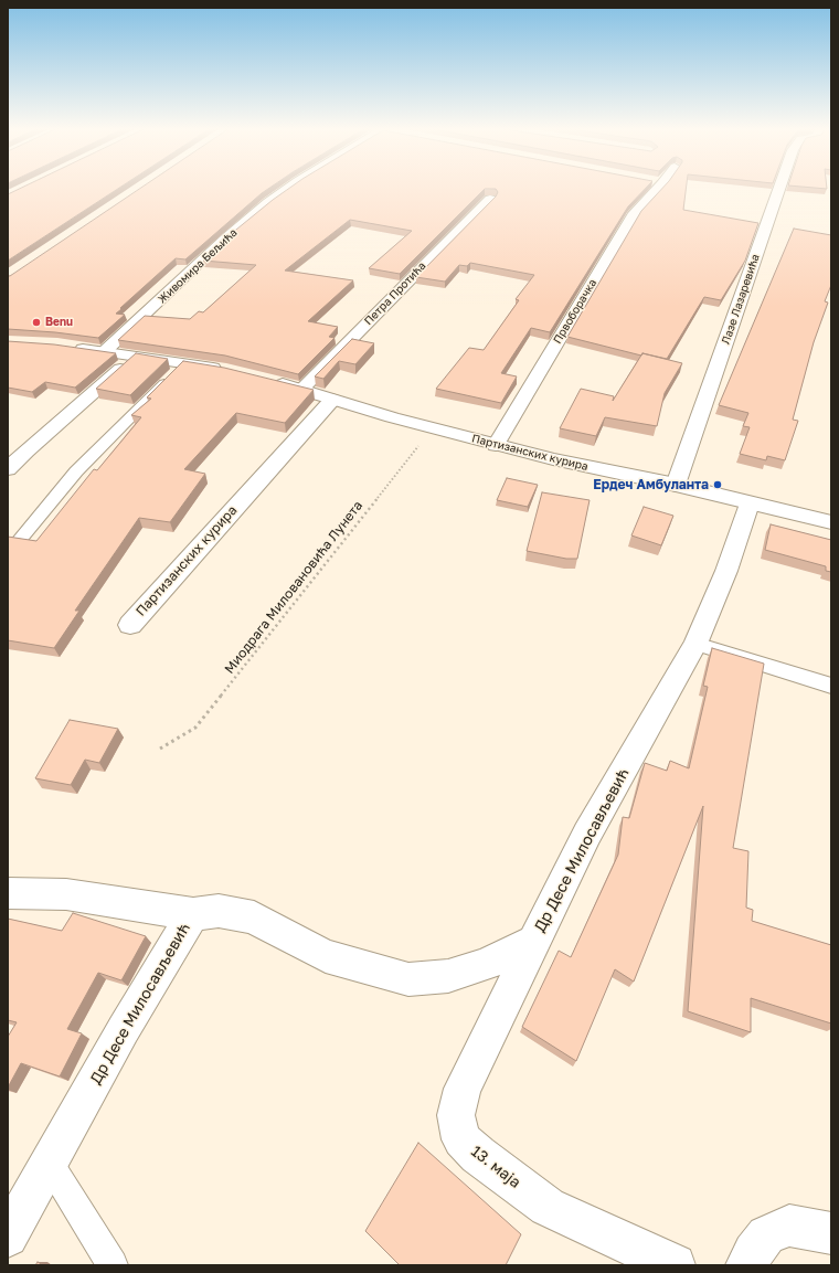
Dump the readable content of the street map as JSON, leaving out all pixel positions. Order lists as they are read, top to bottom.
{
  "streets": {
    "street": [
      "Живомира Бељића",
      "Петра Протића",
      "Лазе Лазаревића",
      "Првоборачка",
      "Партизанских курира",
      "Др Десе Милосављевић",
      "13. маја"
    ],
    "path": ["Миодрага Миловановића Лунета"]
  },
  "crossings": [
    ["Петра Протића", "Партизанских курира"],
    ["Лазе Лазаревића", "Партизанских курира"],
    ["Првоборачка", "Партизанских курира"],
    ["Партизанских курира", "Миодрага Миловановића Лунета"],
    ["Партизанских курира", "Др Десе Милосављевић"],
    ["Др Десе Милосављевић", "13. маја"]
  ],
  "places": ["Benu", "Ердеч Амбуланта"]
}
